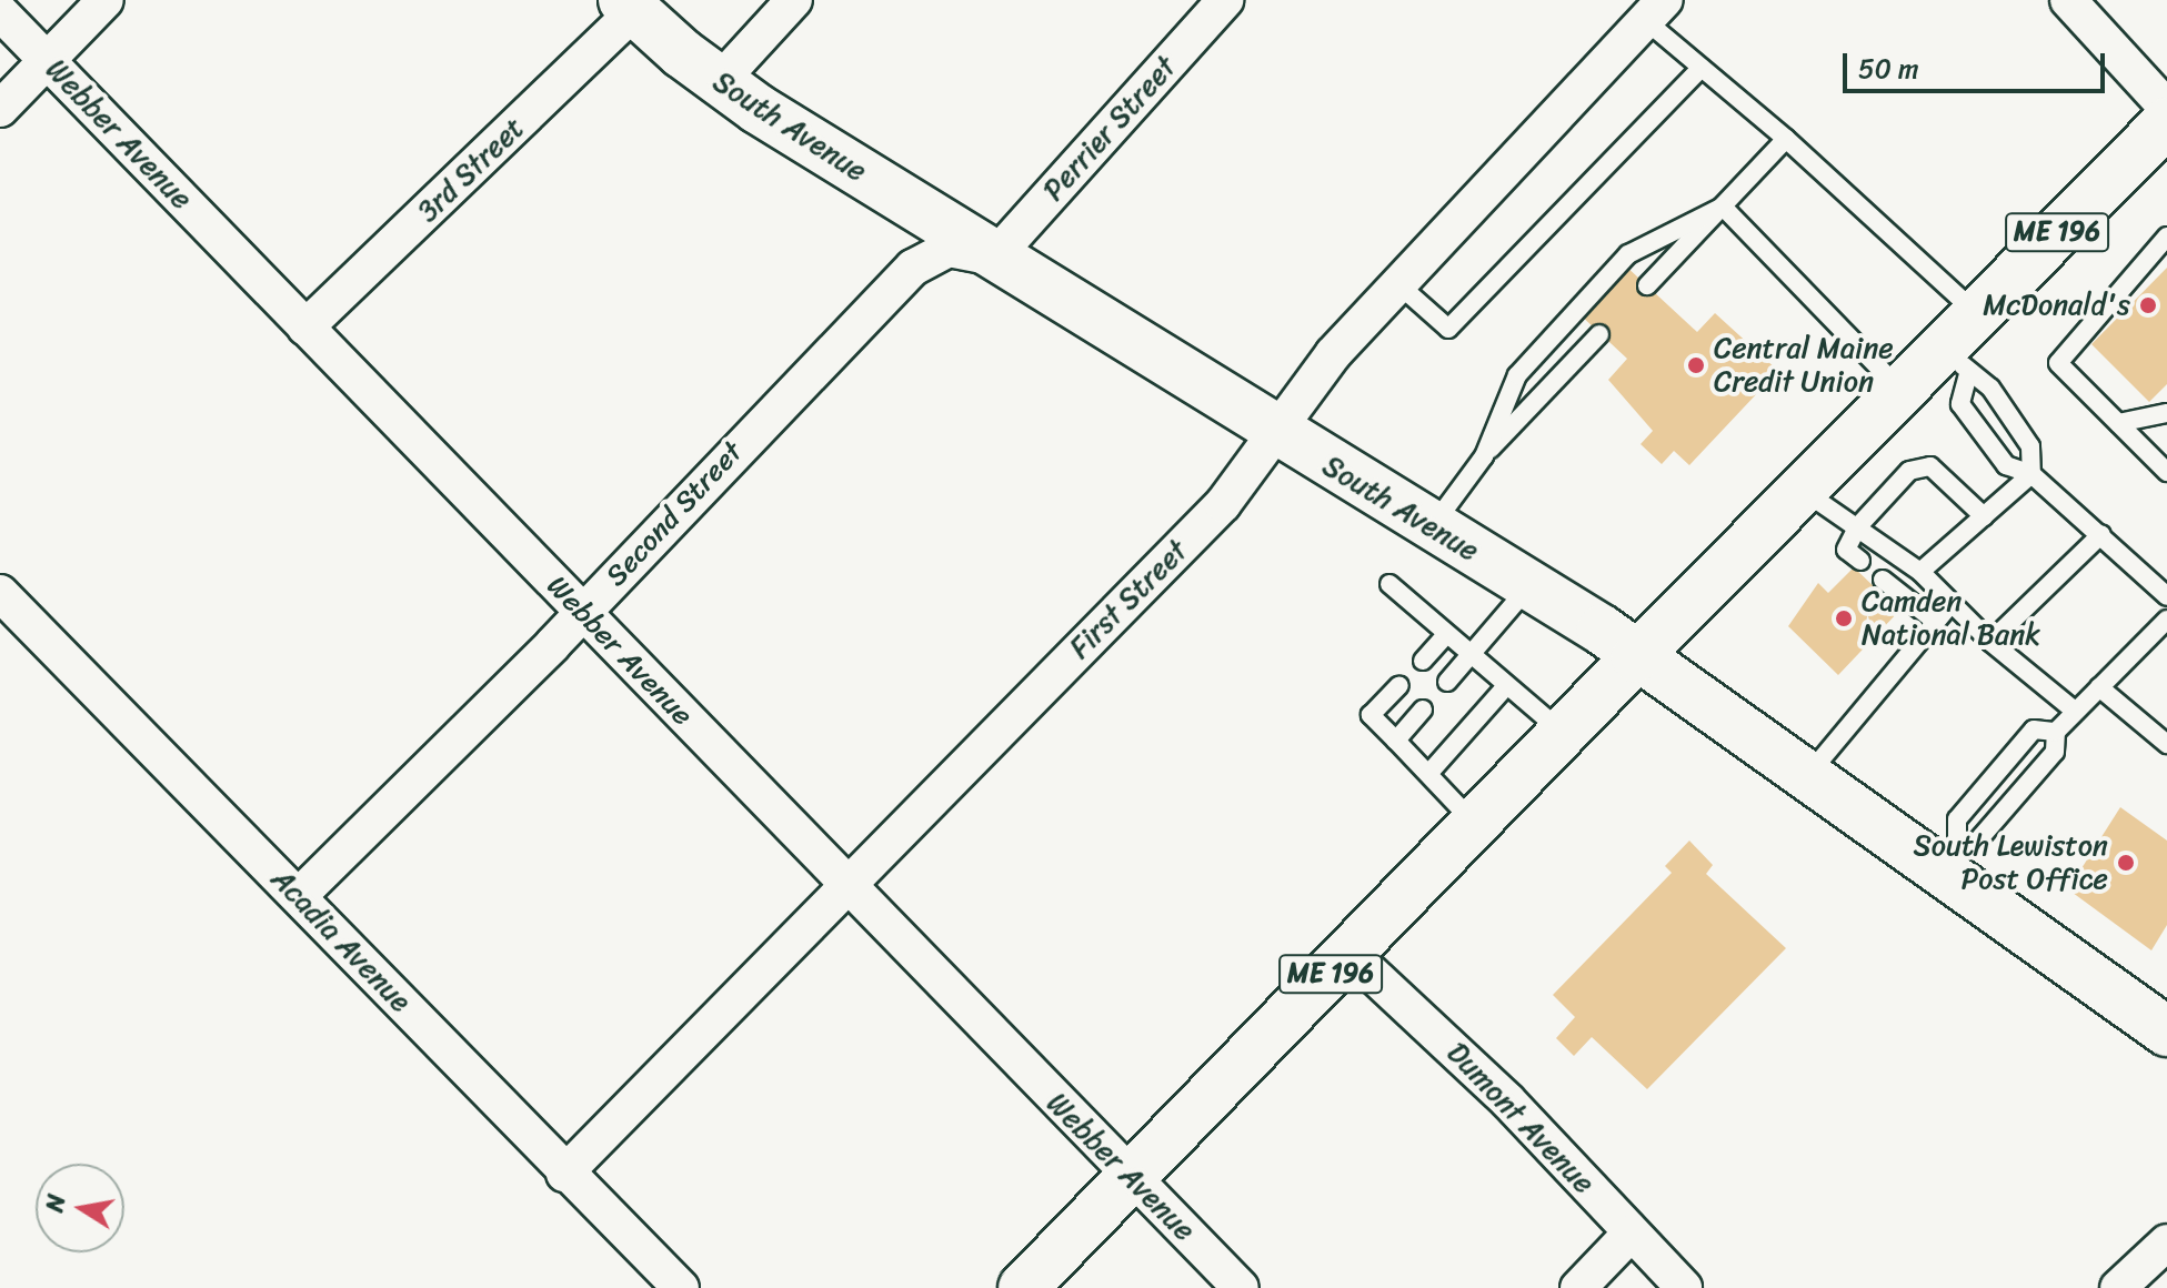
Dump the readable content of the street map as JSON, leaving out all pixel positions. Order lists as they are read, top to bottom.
{
  "streets": {
    "main road": ["South Avenue", "ME 196"],
    "street": [
      "Perrier Street",
      "Webber Avenue",
      "3rd Street",
      "Second Street",
      "First Street",
      "Acadia Avenue",
      "Dumont Avenue"
    ]
  },
  "crossings": [
    ["South Avenue", "Perrier Street"],
    ["South Avenue", "3rd Street"],
    ["South Avenue", "ME 196"],
    ["South Avenue", "Second Street"],
    ["South Avenue", "First Street"],
    ["Perrier Street", "Second Street"],
    ["Webber Avenue", "3rd Street"],
    ["Webber Avenue", "ME 196"],
    ["Webber Avenue", "Second Street"],
    ["Webber Avenue", "First Street"],
    ["ME 196", "Dumont Avenue"],
    ["Second Street", "Acadia Avenue"],
    ["First Street", "Acadia Avenue"]
  ],
  "places": [
    "McDonald's",
    "Central Maine Credit Union",
    "Camden National Bank",
    "South Lewiston Post Office"
  ],
  "scale_bar": "50 m",
  "north": "left"
}
